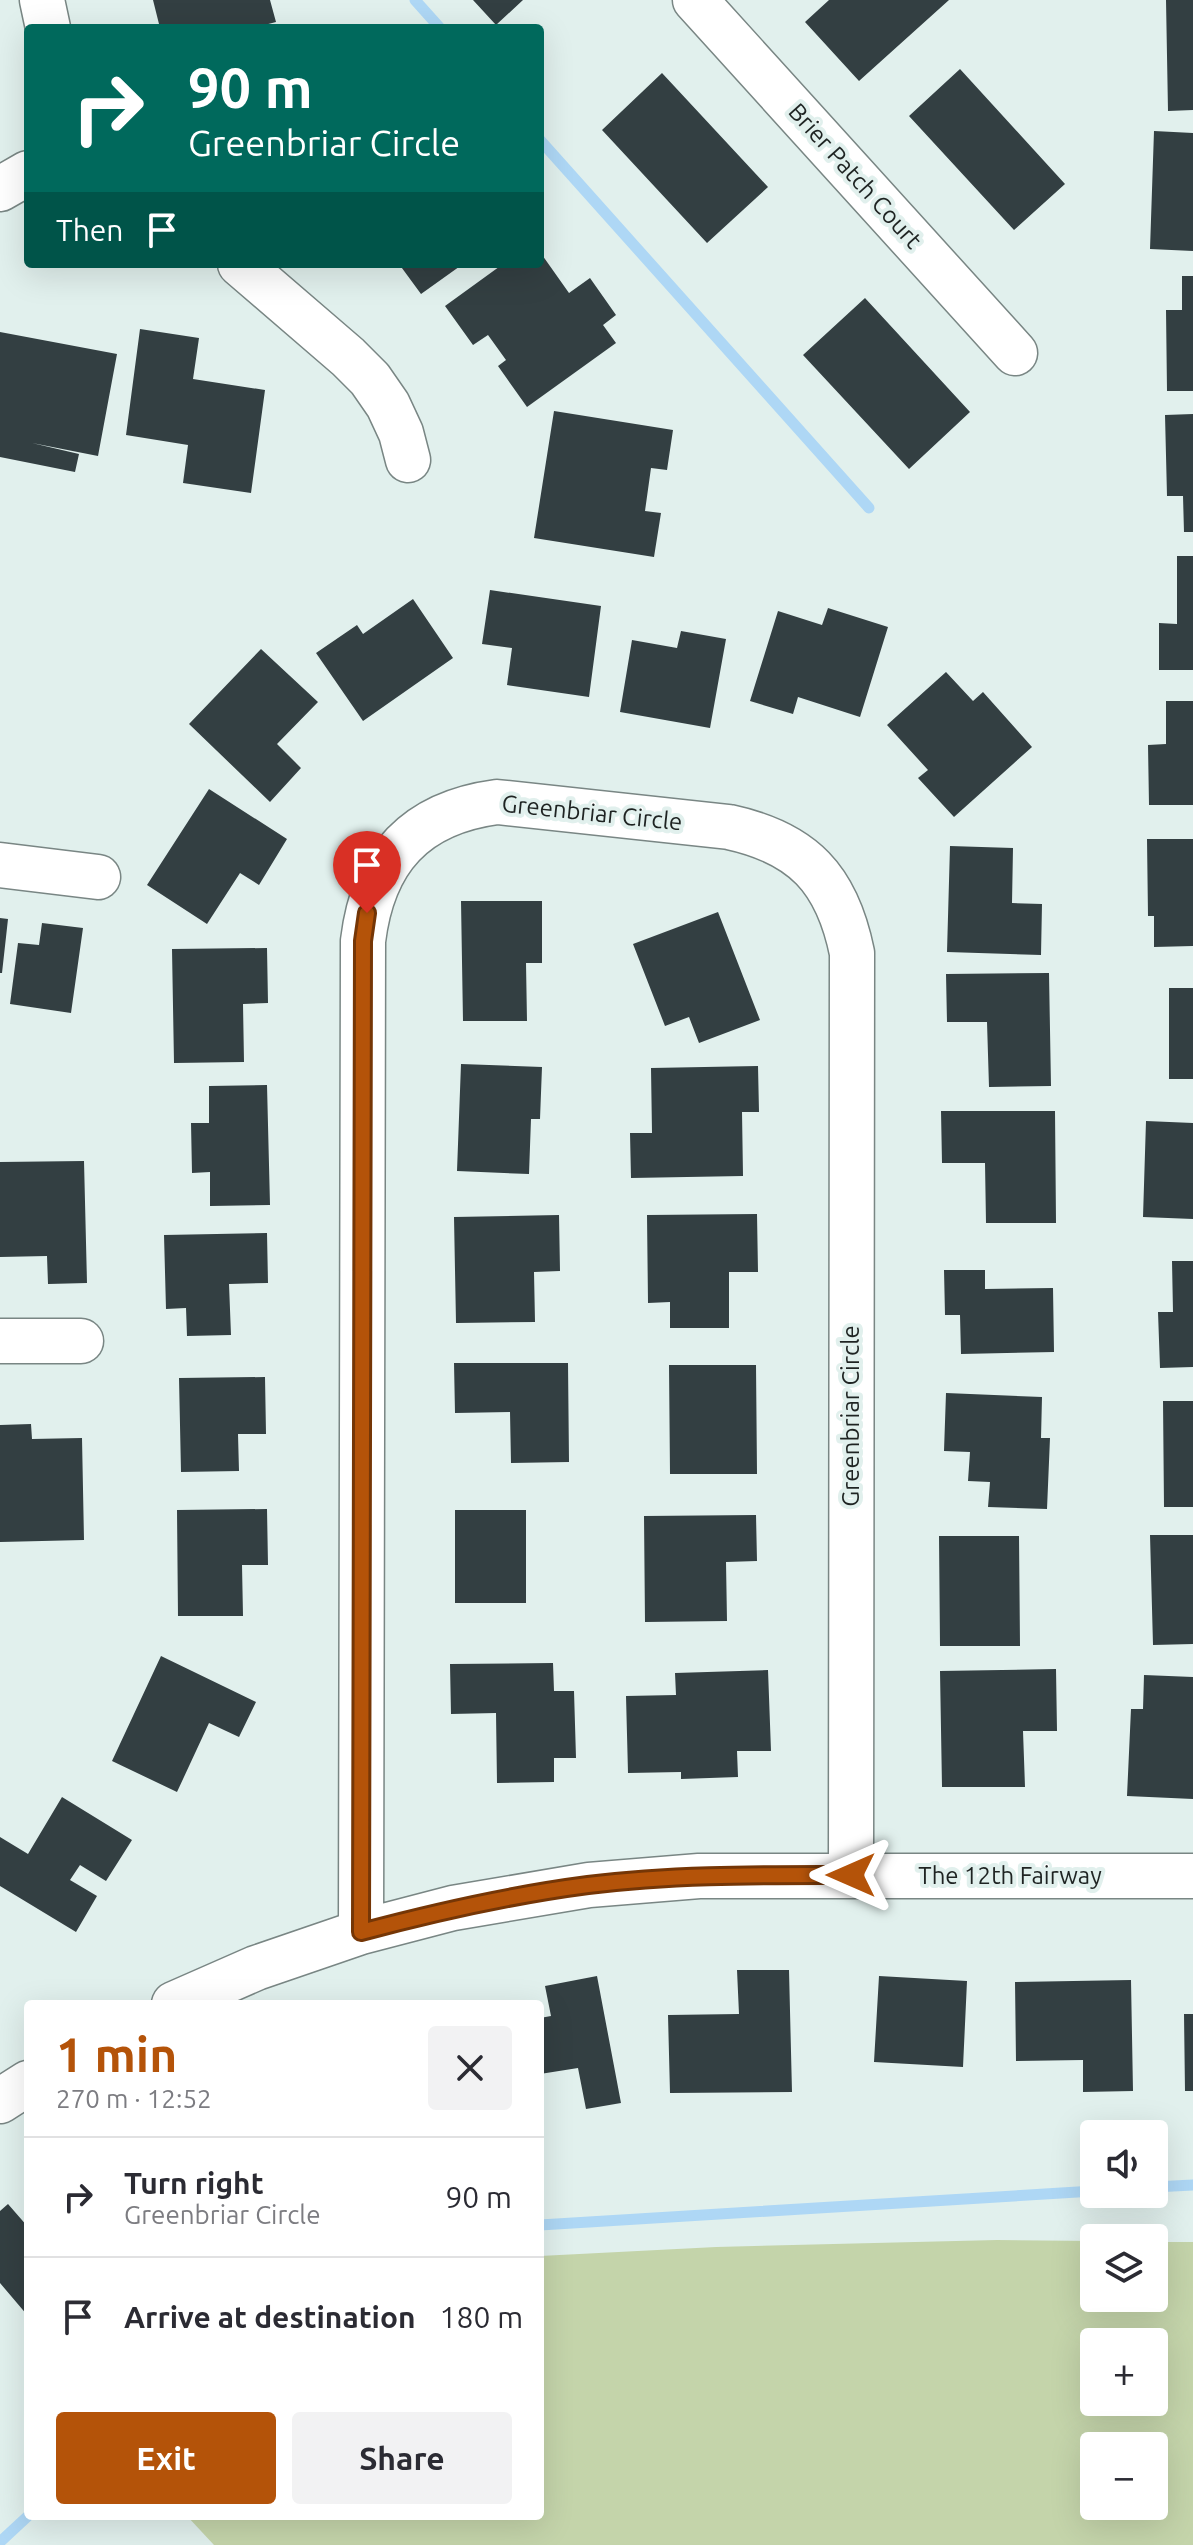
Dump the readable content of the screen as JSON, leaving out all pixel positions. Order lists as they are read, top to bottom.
{
  "streets": {
    "street": ["Brier Patch Court", "Greenbriar Circle", "The 12th Fairway"]
  },
  "crossings": [
    ["Greenbriar Circle", "The 12th Fairway"]
  ],
  "page": {
    "turn": ["90 m", "Greenbriar Circle"],
    "then": "Then",
    "heading": ["1 min", "270 m · 12:52"],
    "map_buttons": ["+", "−"],
    "list": [
      {
        "name": "Turn right",
        "note": "Greenbriar Circle",
        "value": "90 m"
      },
      {
        "name": "Arrive at destination",
        "value": "180 m"
      }
    ],
    "buttons": ["Exit", "Share"]
  }
}
